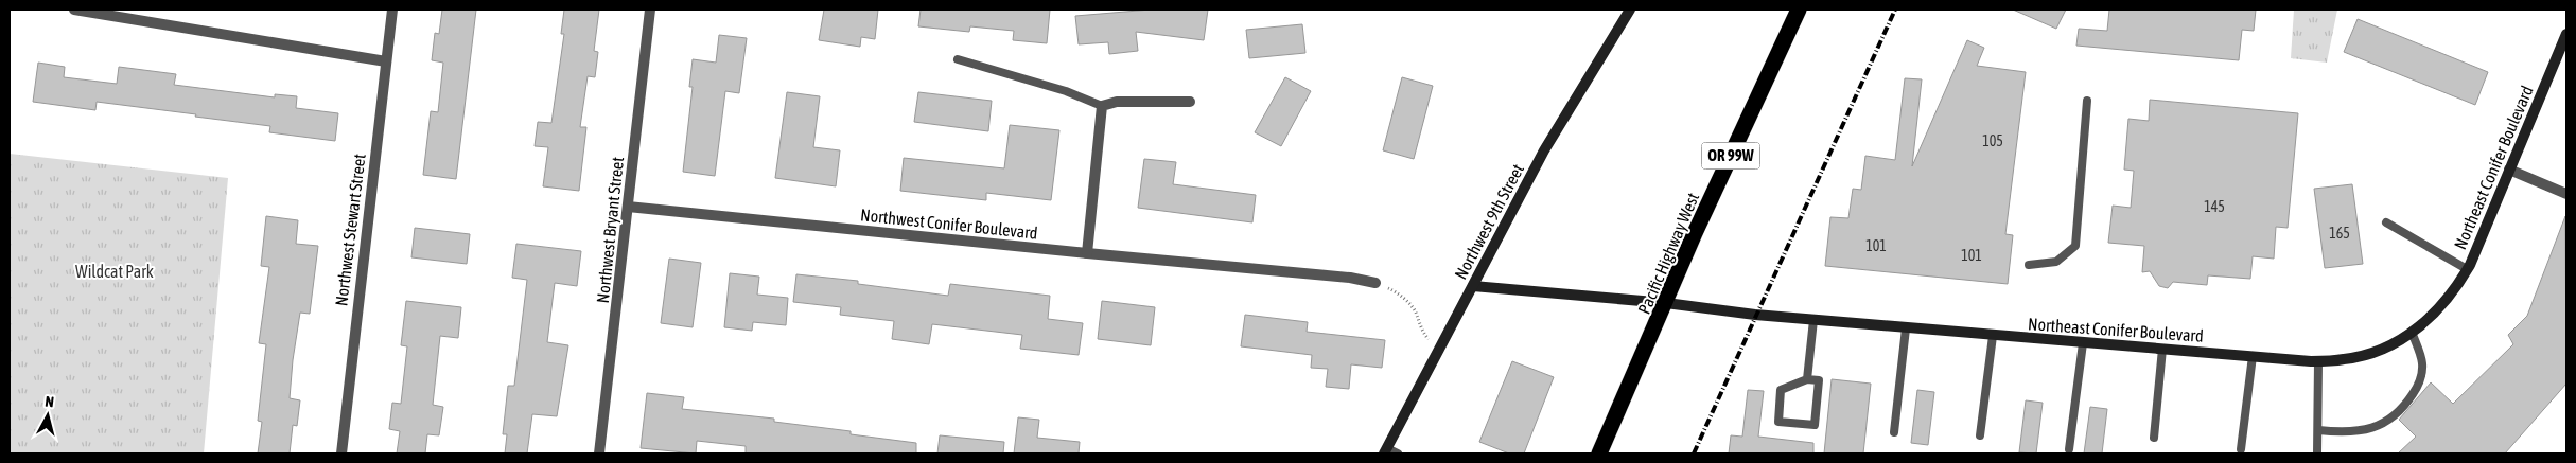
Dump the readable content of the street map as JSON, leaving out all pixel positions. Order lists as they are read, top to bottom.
{
  "streets": {
    "highway": ["OR 99W", "Pacific Highway West"],
    "street": [
      "Northeast Conifer Boulevard",
      "Northwest 9th Street",
      "Northwest Conifer Boulevard",
      "Northwest Stewart Street",
      "Northwest Bryant Street"
    ]
  },
  "crossings": [
    ["Northeast Conifer Boulevard", "Northwest 9th Street"],
    ["Northeast Conifer Boulevard", "Pacific Highway West"],
    ["Northwest Conifer Boulevard", "Northwest Bryant Street"]
  ],
  "parks": ["Wildcat Park"],
  "house_numbers": [
    "105",
    "145",
    "165",
    "101",
    "101"
  ],
  "north": "top"
}
